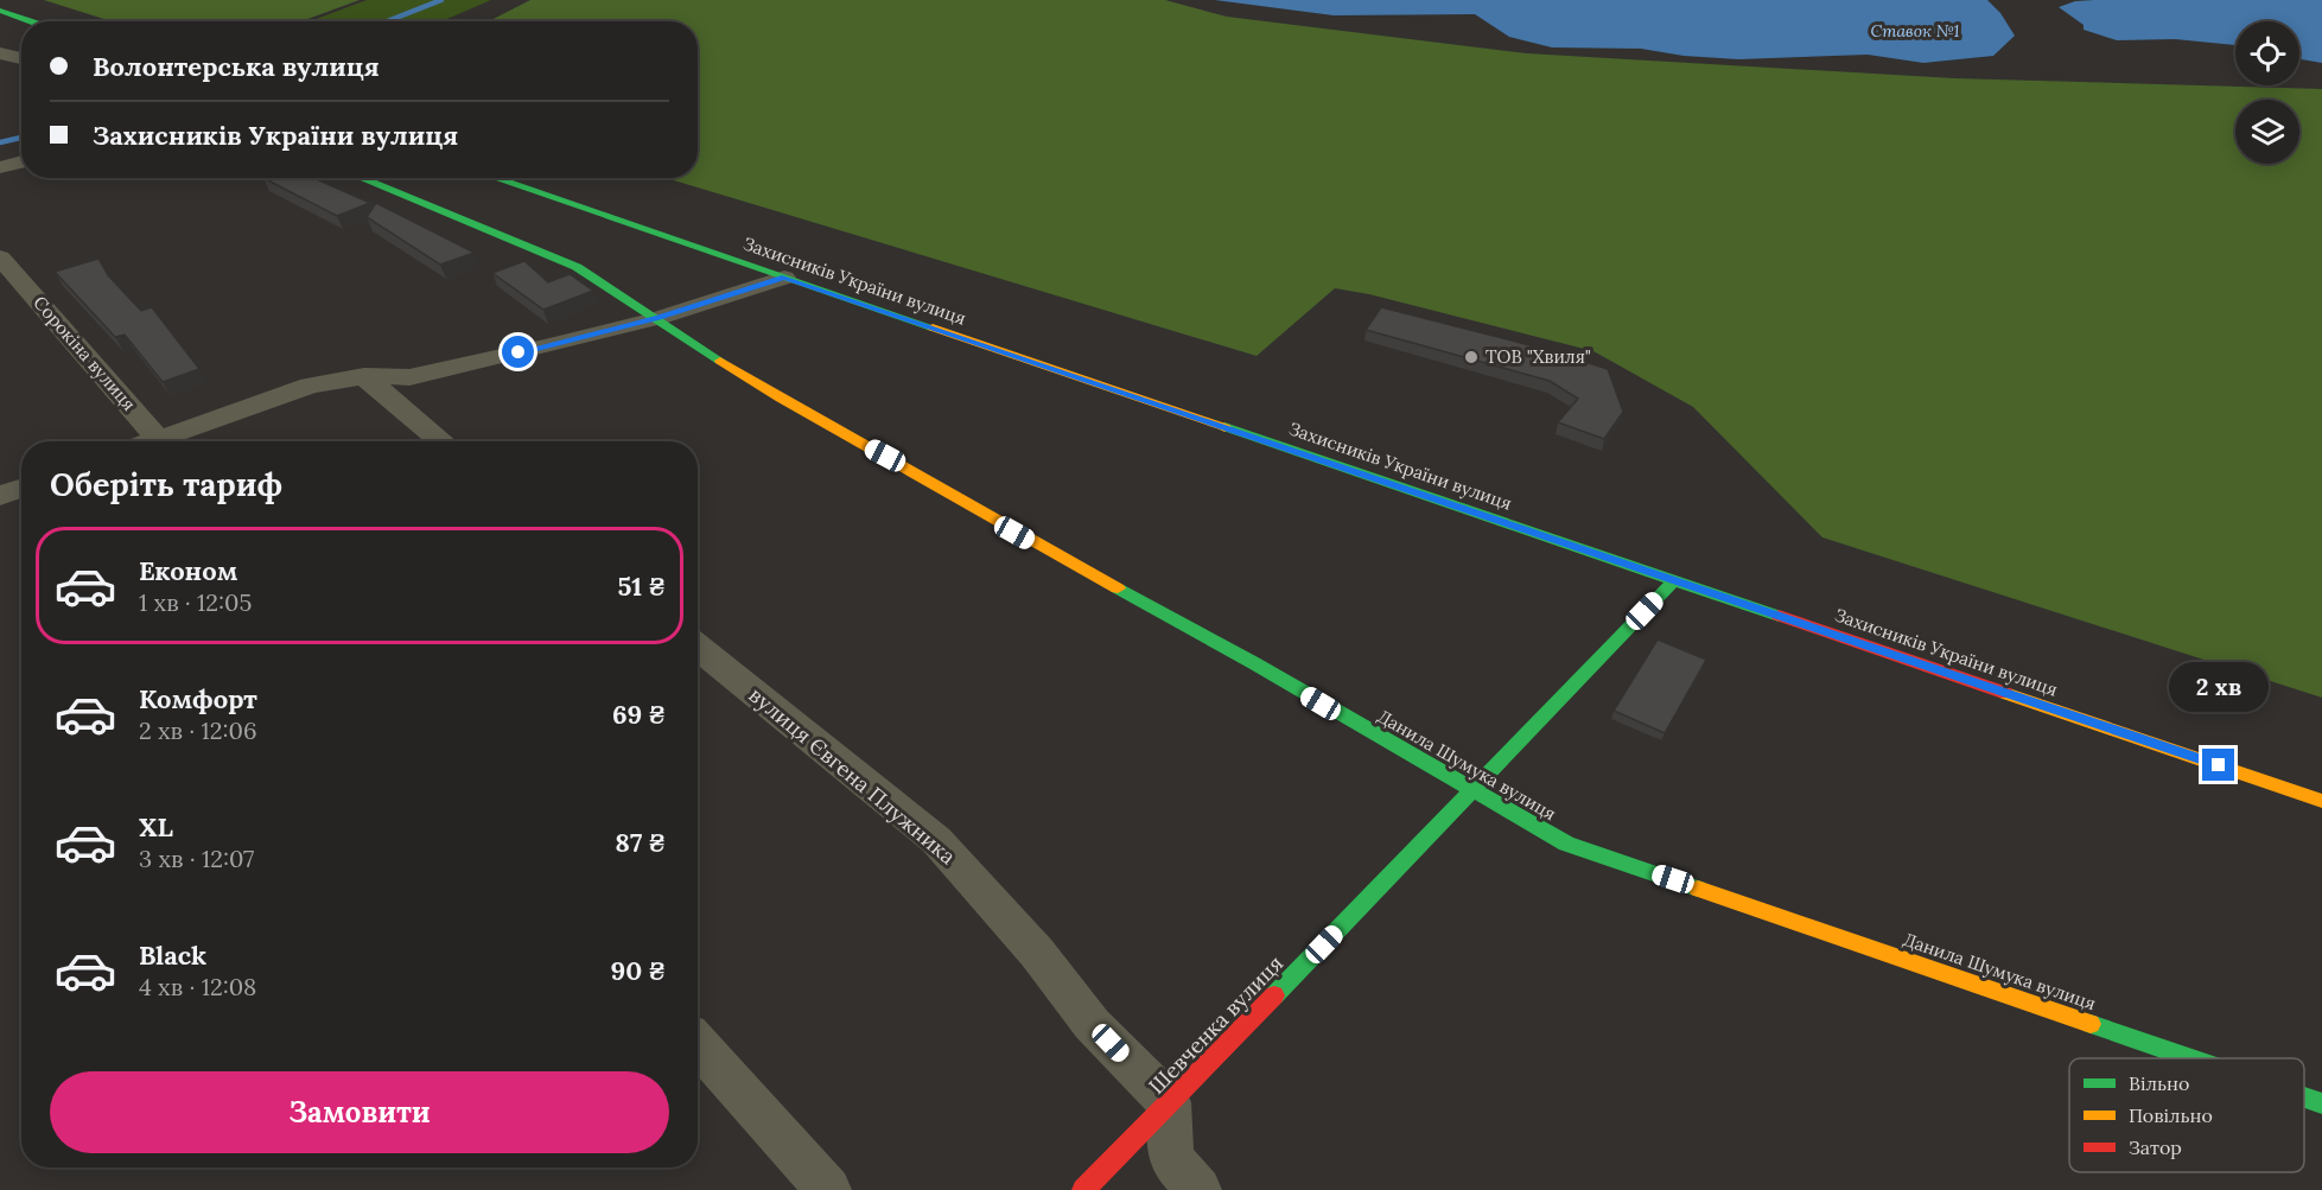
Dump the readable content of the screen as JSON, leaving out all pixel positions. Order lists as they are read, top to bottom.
{
  "streets": {
    "main road": ["Захисників України вулиця", "Данила Шумука вулиця", "Шевченка вулиця"],
    "street": ["Сорокіна вулиця", "вулиця Євгена Плужника"]
  },
  "crossings": [
    ["Захисників України вулиця", "Шевченка вулиця"],
    ["Данила Шумука вулиця", "Шевченка вулиця"],
    ["вулиця Євгена Плужника", "Шевченка вулиця"]
  ],
  "water": ["Ставок №1"],
  "places": ["ТОВ \"Хвиля\""],
  "legend": ["Вільно", "Повільно", "Затор"],
  "page": {
    "banner": ["Волонтерська вулиця", "Захисників України вулиця"],
    "heading": "Оберіть тариф",
    "list": [
      {
        "name": "Економ",
        "note": "1 хв · 12:05",
        "value": "51 ₴"
      },
      {
        "name": "Комфорт",
        "note": "2 хв · 12:06",
        "value": "69 ₴"
      },
      {
        "name": "XL",
        "note": "3 хв · 12:07",
        "value": "87 ₴"
      },
      {
        "name": "Black",
        "note": "4 хв · 12:08",
        "value": "90 ₴"
      }
    ],
    "bubble": "2 хв",
    "buttons": "Замовити"
  }
}
